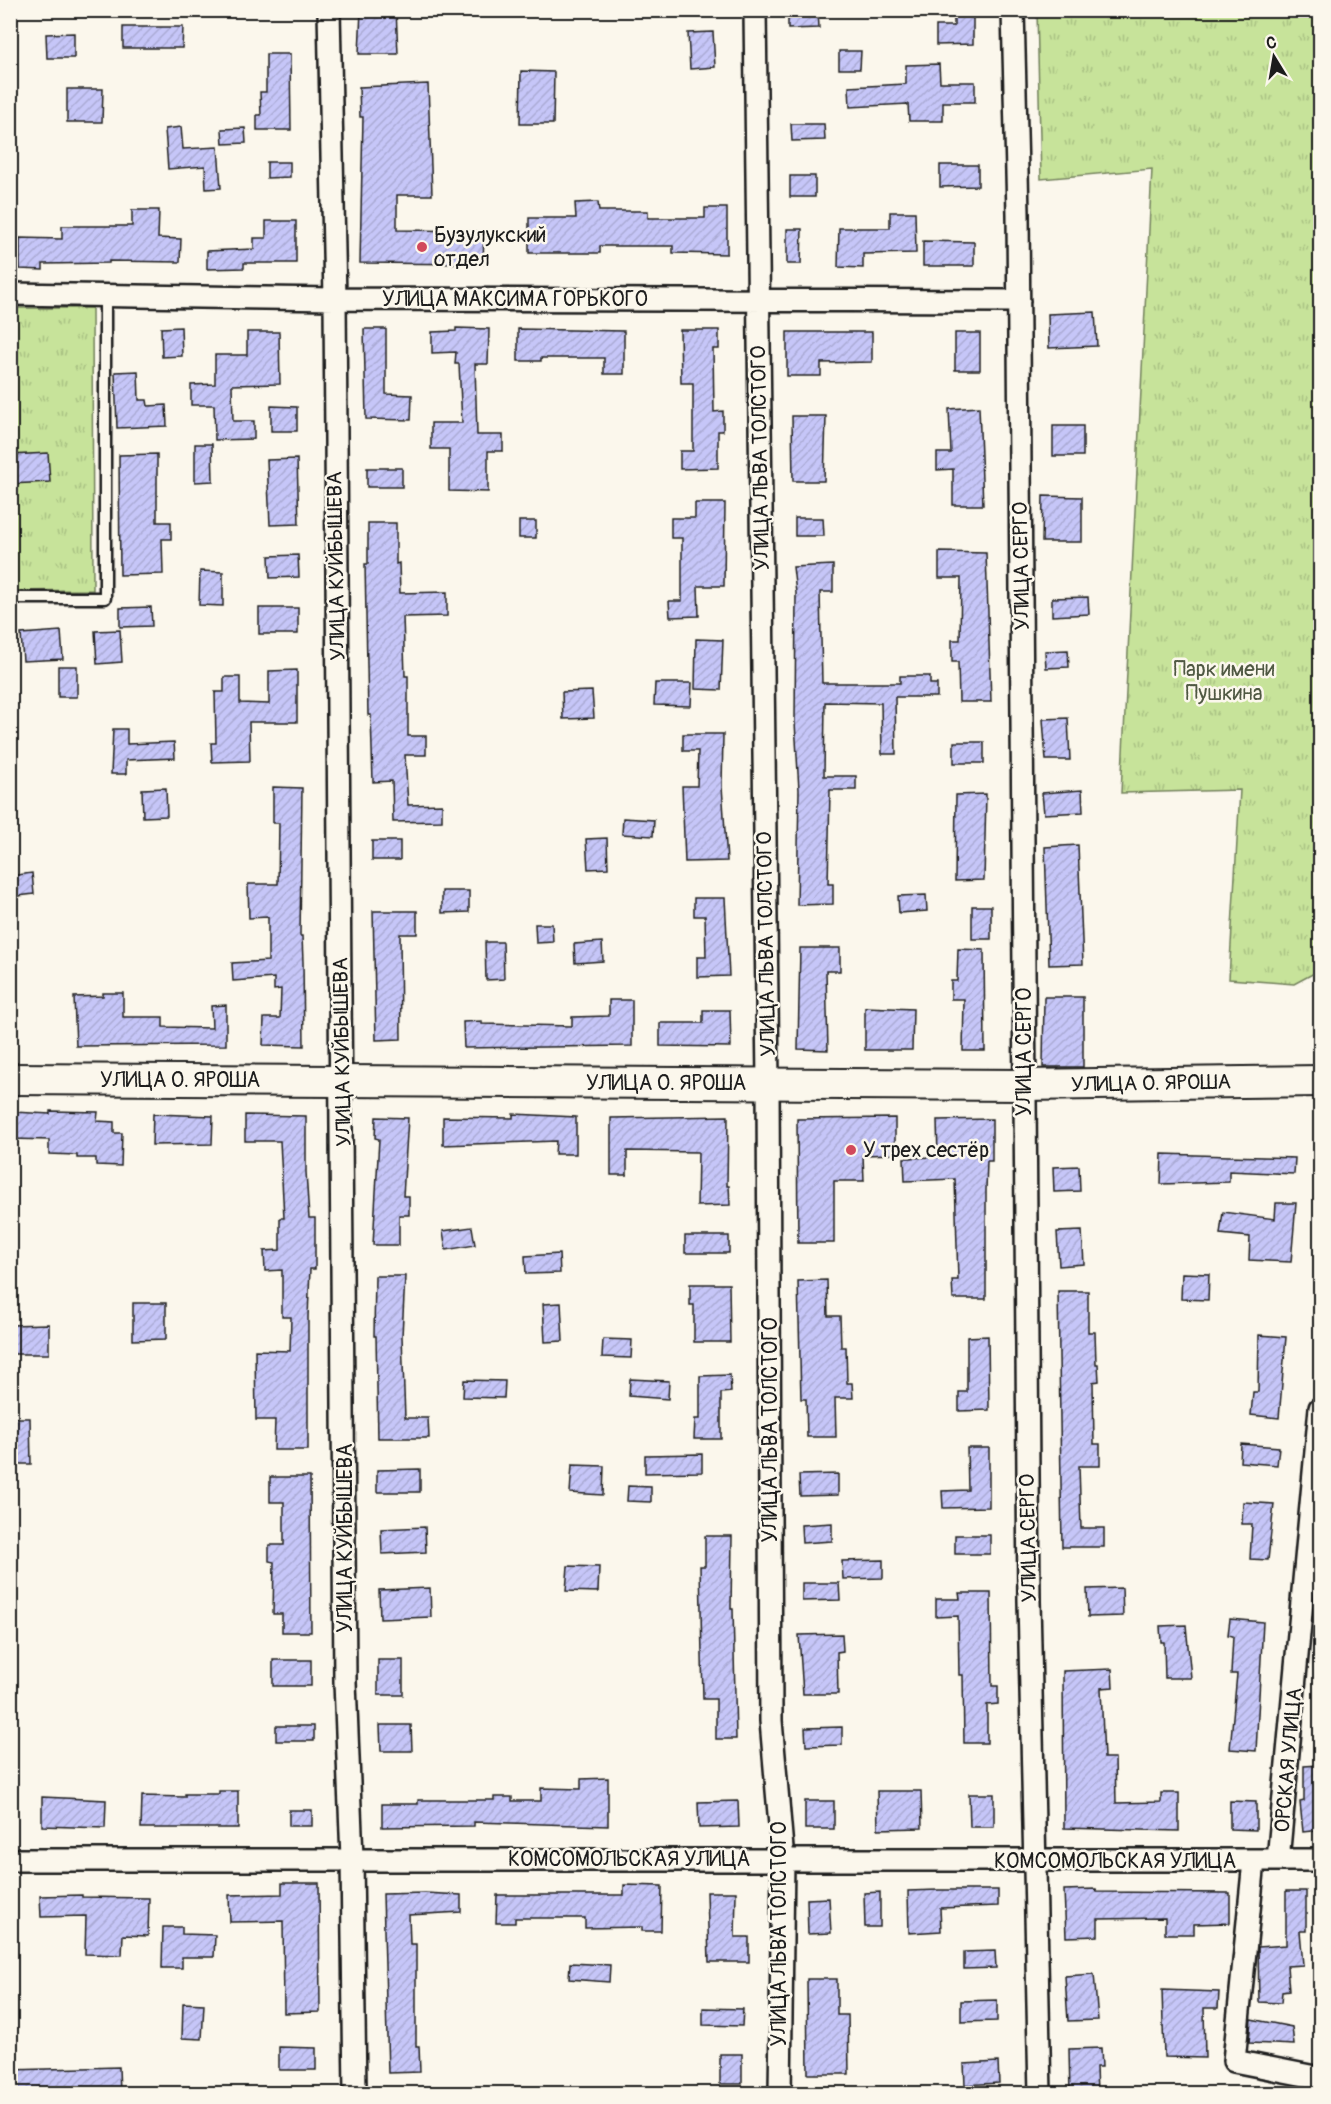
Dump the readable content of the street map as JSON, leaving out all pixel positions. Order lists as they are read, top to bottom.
{
  "streets": {
    "main road": ["УЛИЦА О. ЯРОША"],
    "street": [
      "УЛИЦА МАКСИМА ГОРЬКОГО",
      "УЛИЦА ЛЬВА ТОЛСТОГО",
      "УЛИЦА КУЙБЫШЕВА",
      "УЛИЦА СЕРГО",
      "ОРСКАЯ УЛИЦА",
      "КОМСОМОЛЬСКАЯ УЛИЦА"
    ]
  },
  "crossings": [
    ["УЛИЦА МАКСИМА ГОРЬКОГО", "УЛИЦА ЛЬВА ТОЛСТОГО"],
    ["УЛИЦА МАКСИМА ГОРЬКОГО", "УЛИЦА КУЙБЫШЕВА"],
    ["УЛИЦА МАКСИМА ГОРЬКОГО", "УЛИЦА СЕРГО"],
    ["УЛИЦА ЛЬВА ТОЛСТОГО", "УЛИЦА О. ЯРОША"],
    ["УЛИЦА ЛЬВА ТОЛСТОГО", "КОМСОМОЛЬСКАЯ УЛИЦА"],
    ["УЛИЦА КУЙБЫШЕВА", "УЛИЦА О. ЯРОША"],
    ["УЛИЦА КУЙБЫШЕВА", "КОМСОМОЛЬСКАЯ УЛИЦА"],
    ["УЛИЦА СЕРГО", "УЛИЦА О. ЯРОША"],
    ["УЛИЦА СЕРГО", "КОМСОМОЛЬСКАЯ УЛИЦА"],
    ["ОРСКАЯ УЛИЦА", "КОМСОМОЛЬСКАЯ УЛИЦА"]
  ],
  "parks": ["Парк имени Пушкина"],
  "places": ["Бузулукский отдел", "У трех сестёр"],
  "north": "top"
}
